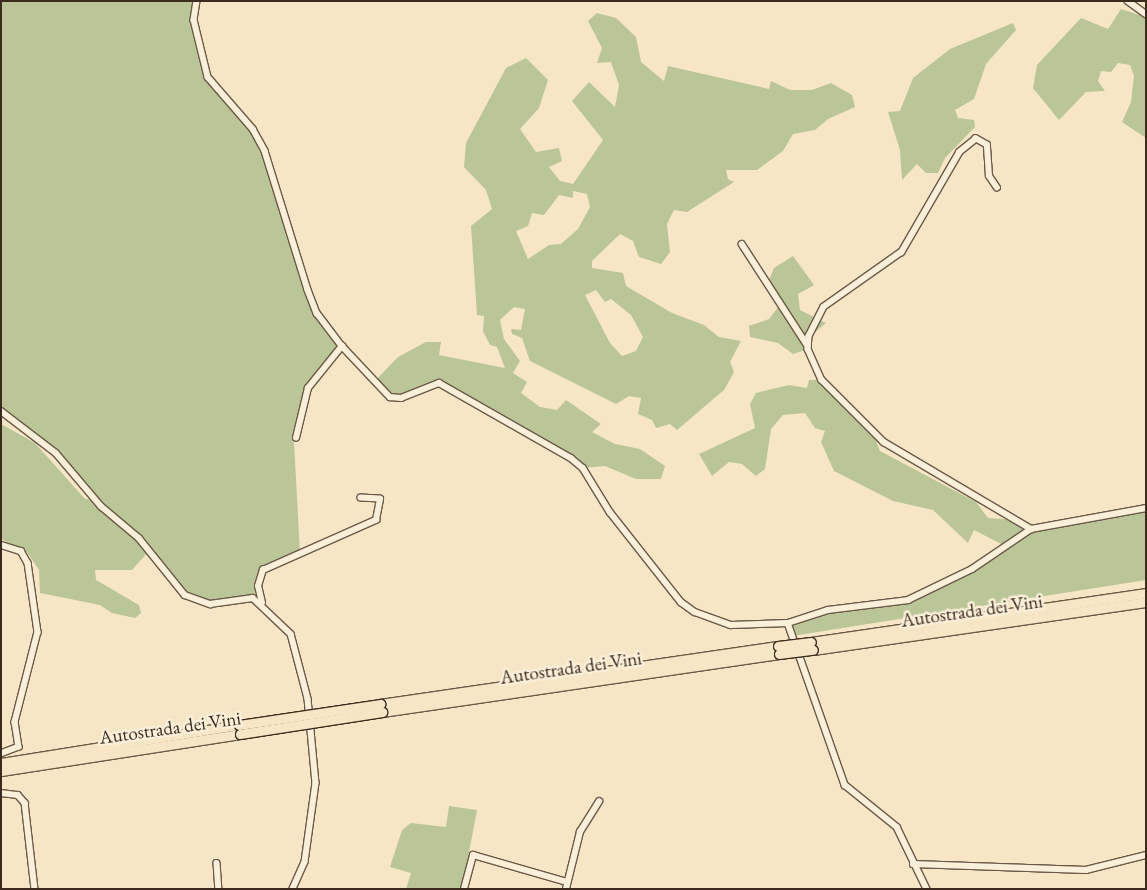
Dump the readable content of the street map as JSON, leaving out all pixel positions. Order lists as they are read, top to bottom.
{
  "streets": {
    "highway": ["Autostrada dei Vini"]
  }
}
